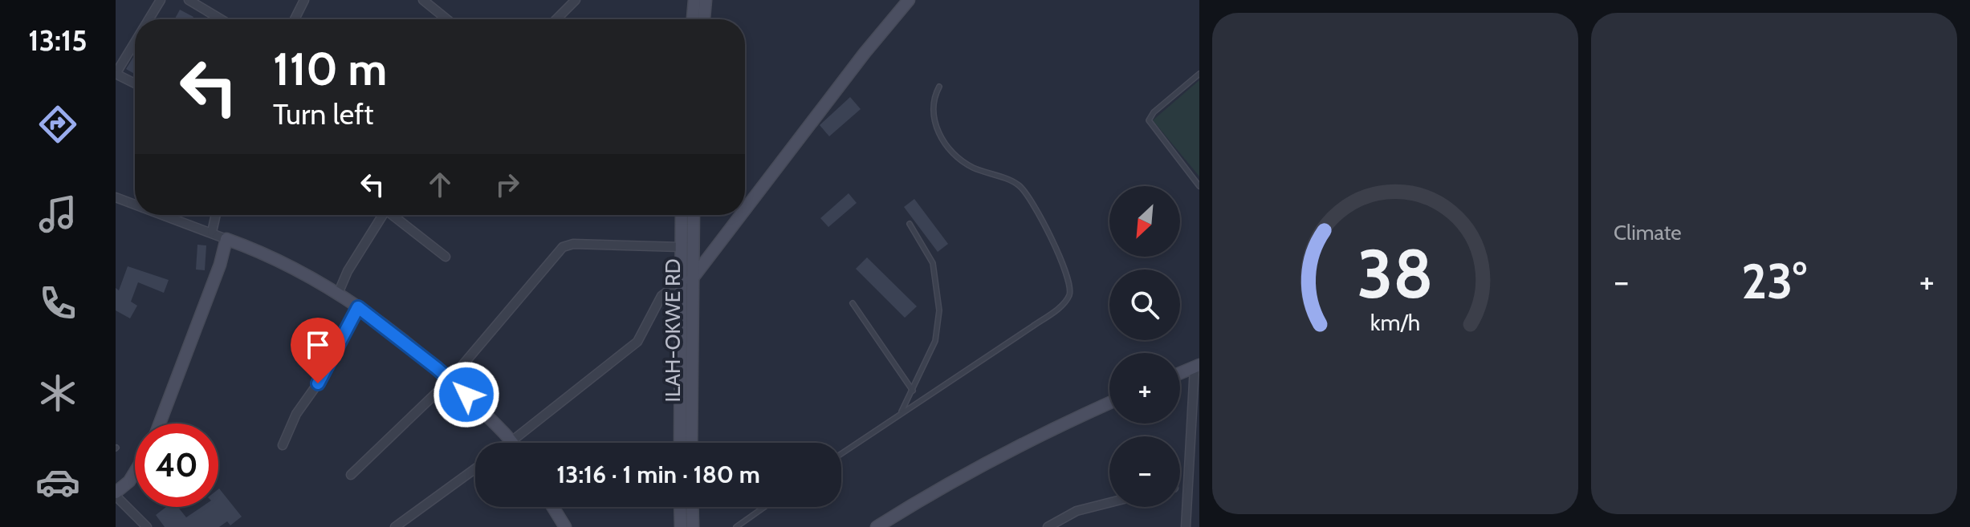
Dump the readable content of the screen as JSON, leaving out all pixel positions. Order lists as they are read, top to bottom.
{
  "streets": {
    "street": ["ILAH-OKWE RD"]
  },
  "north": "bottom left",
  "page": {
    "tabs": "13:15",
    "tile": "Climate",
    "turn": ["110 m", "Turn left"],
    "map_buttons": ["+", "−"],
    "heat": ["−", "23°", "+"],
    "limit": "40",
    "trip": "13:16 · 1 min · 180 m",
    "gauge": ["38", "km/h"]
  }
}
